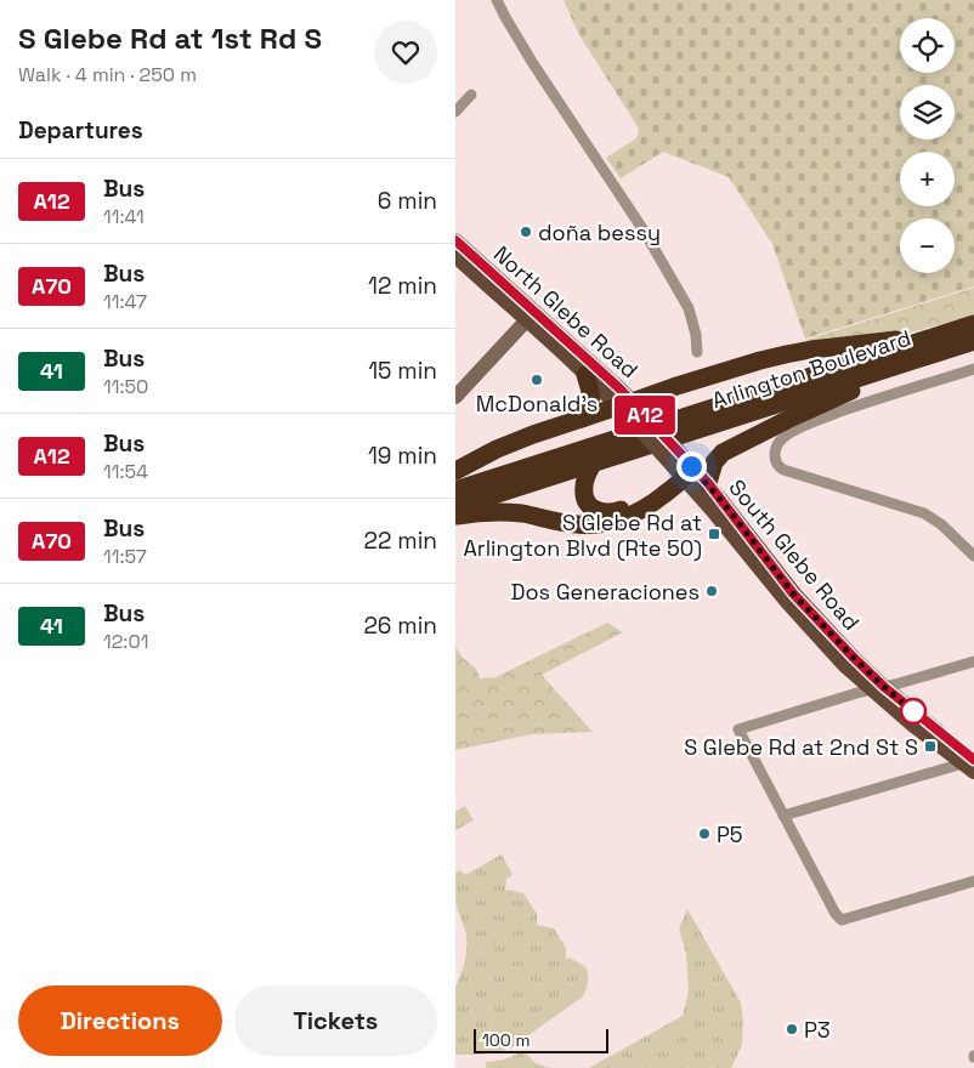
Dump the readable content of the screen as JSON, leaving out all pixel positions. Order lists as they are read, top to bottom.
{
  "streets": {
    "highway": ["Arlington Boulevard"],
    "main road": ["North Glebe Road", "South Glebe Road"]
  },
  "crossings": [
    ["North Glebe Road", "South Glebe Road"]
  ],
  "places": {
    "other": [
      "doña bessy",
      "McDonald's",
      "Dos Generaciones",
      "P5",
      "P3"
    ],
    "transit": ["S Glebe Rd at Arlington Blvd (Rte 50)", "S Glebe Rd at 2nd St S"]
  },
  "lines": ["bus line A12"],
  "scale_bar": "100 m",
  "page": {
    "heading": [
      ["S Glebe Rd at 1st Rd S", "Walk · 4 min · 250 m"],
      "Departures"
    ],
    "on_map": "A12",
    "map_buttons": ["+", "−"],
    "list": [
      {
        "mark": "A12",
        "name": "Bus",
        "note": "11:41",
        "value": "6 min"
      },
      {
        "mark": "A70",
        "name": "Bus",
        "note": "11:47",
        "value": "12 min"
      },
      {
        "mark": "41",
        "name": "Bus",
        "note": "11:50",
        "value": "15 min"
      },
      {
        "mark": "A12",
        "name": "Bus",
        "note": "11:54",
        "value": "19 min"
      },
      {
        "mark": "A70",
        "name": "Bus",
        "note": "11:57",
        "value": "22 min"
      },
      {
        "mark": "41",
        "name": "Bus",
        "note": "12:01",
        "value": "26 min"
      }
    ],
    "buttons": ["Directions", "Tickets"],
    "scale": "100 m"
  }
}
